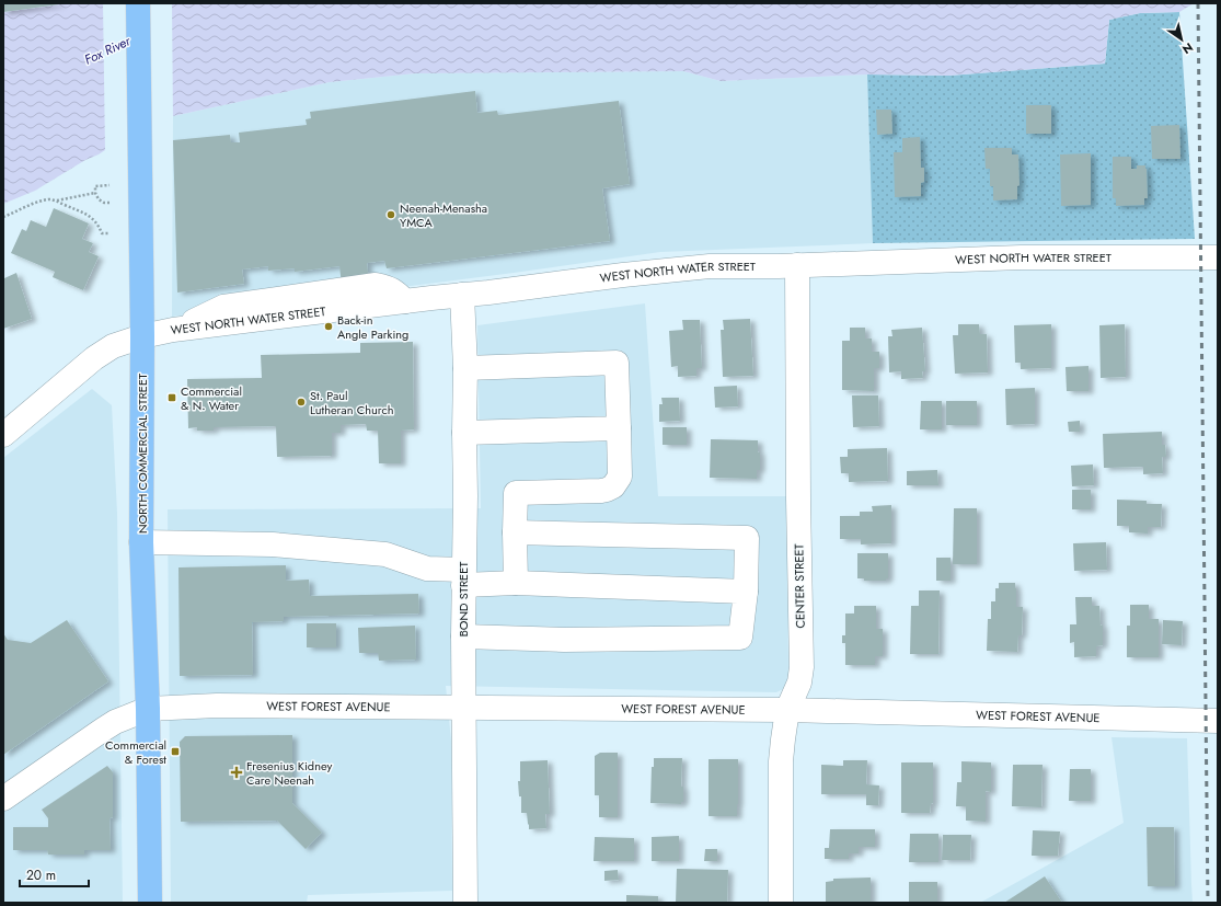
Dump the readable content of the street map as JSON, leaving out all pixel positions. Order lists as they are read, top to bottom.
{
  "streets": {
    "main road": ["NORTH COMMERCIAL STREET"],
    "street": [
      "WEST NORTH WATER STREET",
      "CENTER STREET",
      "BOND STREET",
      "WEST FOREST AVENUE"
    ]
  },
  "crossings": [
    ["WEST NORTH WATER STREET", "NORTH COMMERCIAL STREET"],
    ["WEST NORTH WATER STREET", "CENTER STREET"],
    ["WEST NORTH WATER STREET", "BOND STREET"],
    ["NORTH COMMERCIAL STREET", "WEST FOREST AVENUE"],
    ["CENTER STREET", "WEST FOREST AVENUE"],
    ["BOND STREET", "WEST FOREST AVENUE"]
  ],
  "water": ["Fox River"],
  "places": {
    "other": ["Neenah-Menasha YMCA", "Back-in Angle Parking", "St. Paul Lutheran Church"],
    "transit": ["Commercial & N. Water", "Commercial & Forest"],
    "health": ["Fresenius Kidney Care Neenah"]
  },
  "scale_bar": "20 m",
  "north": "bottom right"
}
